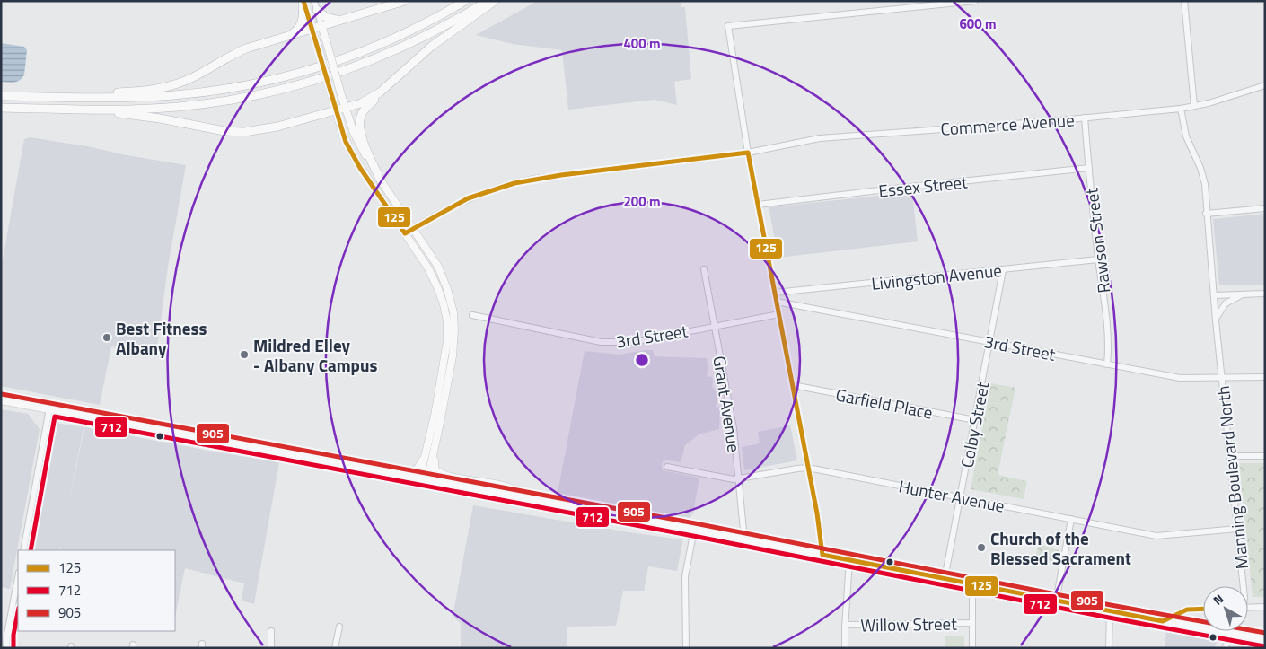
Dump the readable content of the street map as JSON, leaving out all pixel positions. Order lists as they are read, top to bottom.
{
  "streets": {
    "street": [
      "Commerce Avenue",
      "Essex Street",
      "Rawson Street",
      "Livingston Avenue",
      "3rd Street",
      "Garfield Place",
      "Grant Avenue",
      "Colby Street",
      "Manning Boulevard North",
      "Hunter Avenue",
      "Willow Street"
    ]
  },
  "crossings": [
    ["Commerce Avenue", "Rawson Street"],
    ["Commerce Avenue", "Manning Boulevard North"],
    ["Essex Street", "Rawson Street"],
    ["Rawson Street", "Livingston Avenue"],
    ["Rawson Street", "3rd Street"],
    ["Livingston Avenue", "Colby Street"],
    ["3rd Street", "Grant Avenue"],
    ["3rd Street", "Colby Street"],
    ["3rd Street", "Manning Boulevard North"],
    ["Garfield Place", "Colby Street"],
    ["Grant Avenue", "Hunter Avenue"],
    ["Colby Street", "Hunter Avenue"],
    ["Manning Boulevard North", "Hunter Avenue"]
  ],
  "places": ["Best Fitness Albany", "Mildred Elley - Albany Campus", "Church of the Blessed Sacrament"],
  "lines": ["transit line 125", "transit line 905", "transit line 712"],
  "legend": ["125", "712", "905"],
  "north": "top left",
  "rings": ["600 m", "400 m", "200 m"]
}
